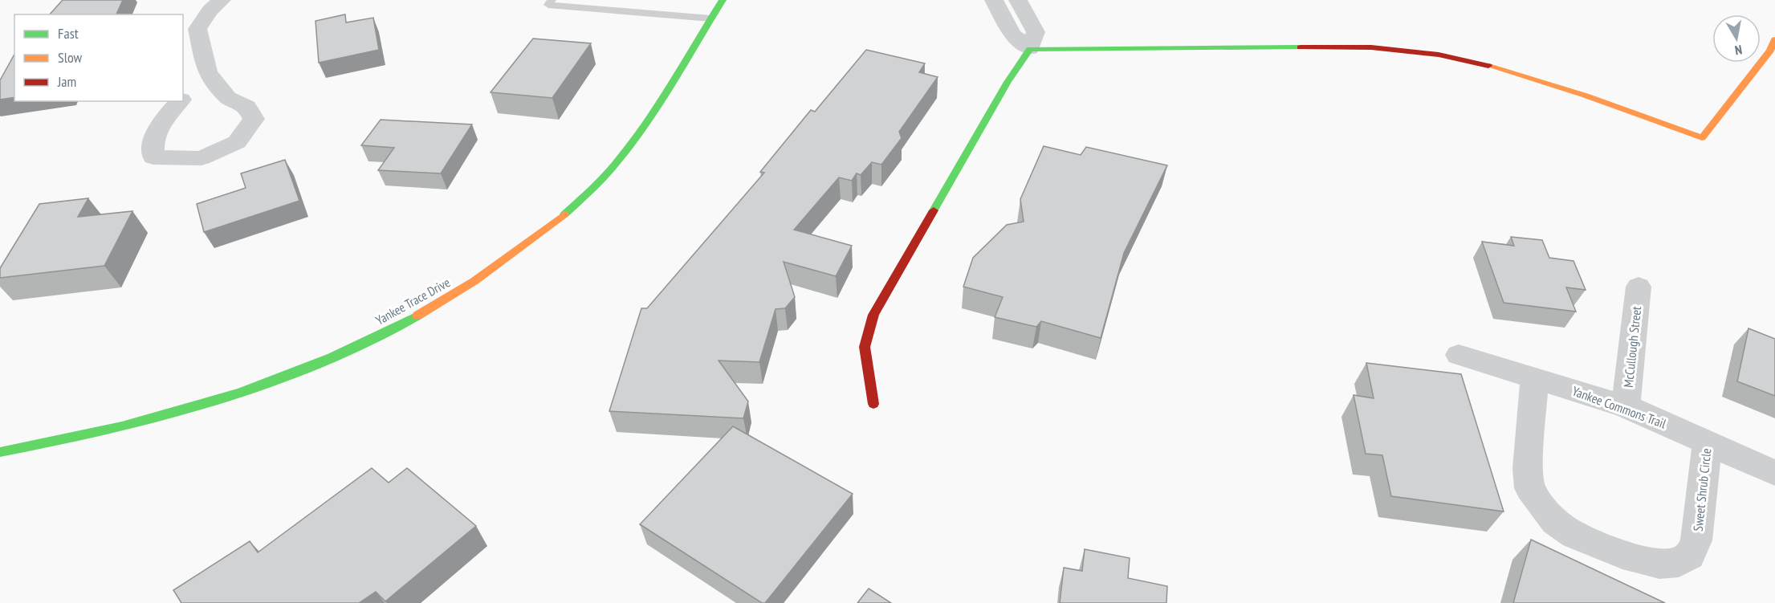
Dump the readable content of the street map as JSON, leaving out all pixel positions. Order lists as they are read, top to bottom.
{
  "streets": {
    "street": [
      "Yankee Trace Drive",
      "McCullough Street",
      "Yankee Commons Trail",
      "Sweet Shrub Circle"
    ]
  },
  "crossings": [
    ["McCullough Street", "Yankee Commons Trail"],
    ["Yankee Commons Trail", "Sweet Shrub Circle"]
  ],
  "legend": ["Fast", "Slow", "Jam"],
  "north": "bottom"
}
